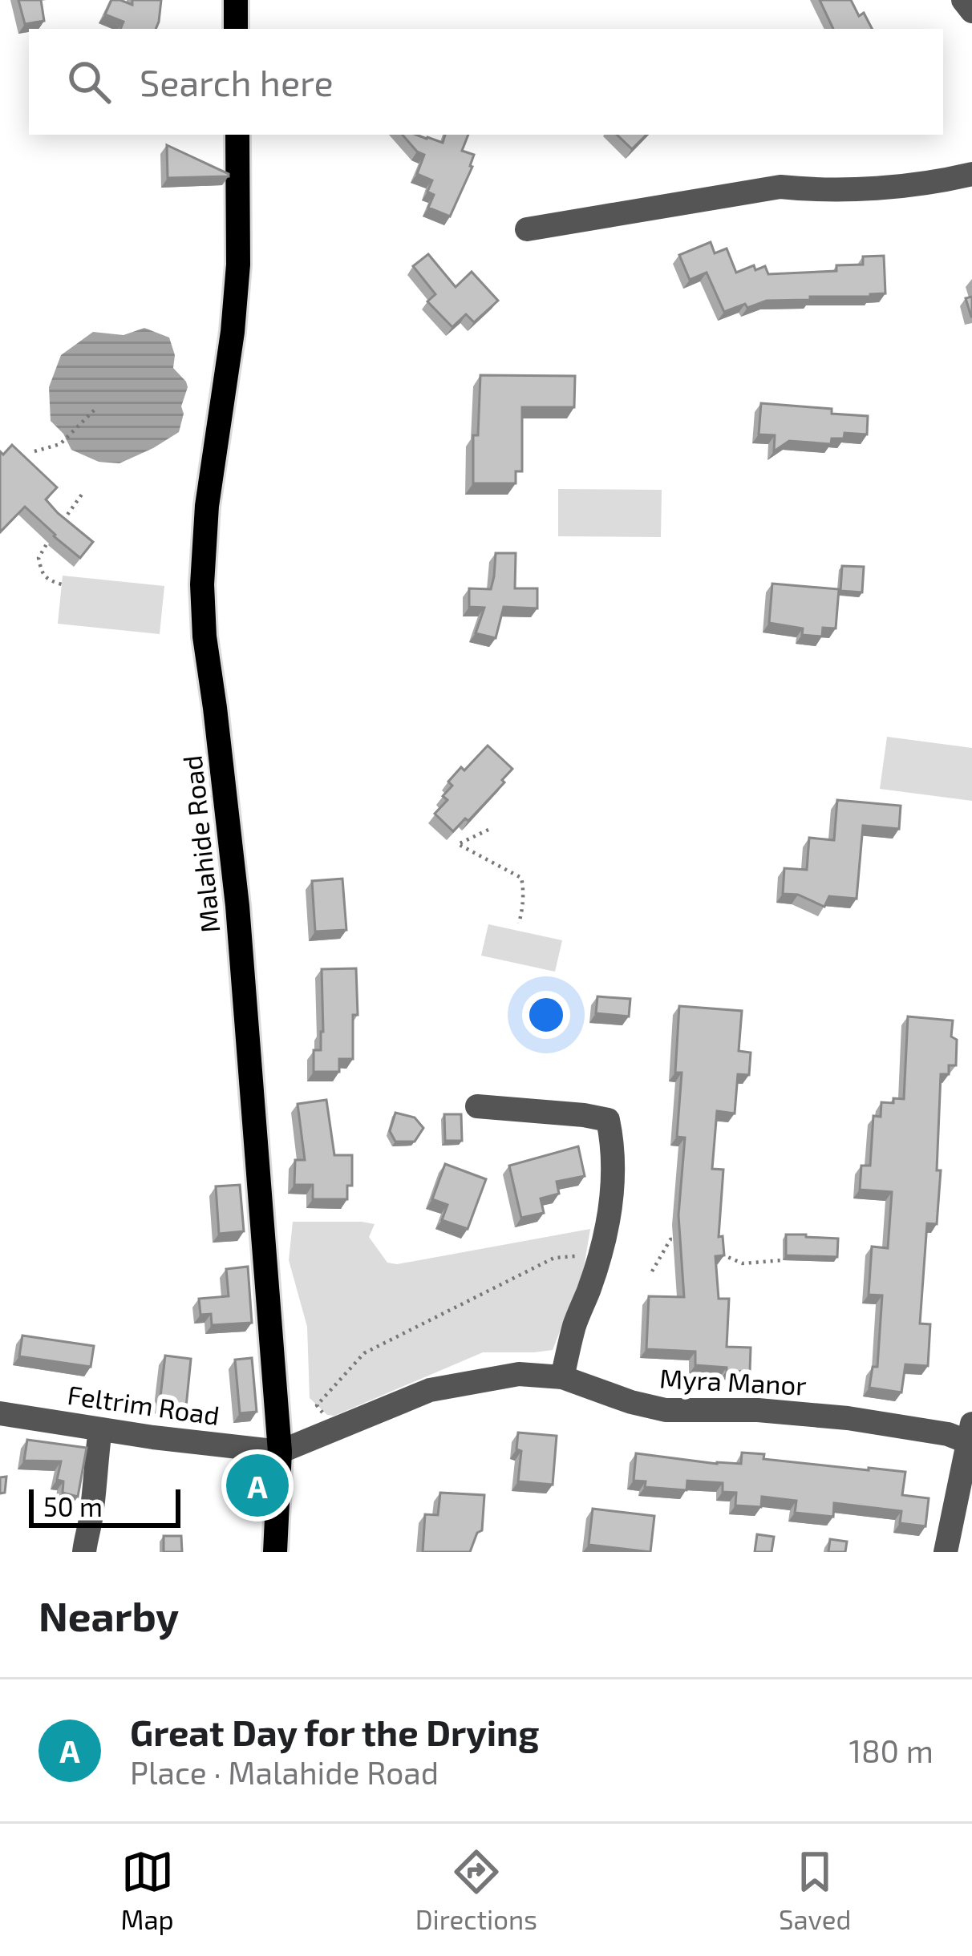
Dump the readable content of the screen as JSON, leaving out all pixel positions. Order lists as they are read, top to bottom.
{
  "streets": {
    "main road": ["Malahide Road"],
    "street": ["Myra Manor", "Feltrim Road"]
  },
  "crossings": [
    ["Malahide Road", "Myra Manor"],
    ["Malahide Road", "Feltrim Road"],
    ["Myra Manor", "Feltrim Road"]
  ],
  "scale_bar": "50 m",
  "page": {
    "search": "Search here",
    "pins": "A",
    "scale": "50 m",
    "heading": "Nearby",
    "list": [
      {
        "mark": "A",
        "name": "Great Day for the Drying",
        "note": "Place · Malahide Road",
        "value": "180 m"
      }
    ],
    "nav": ["Map", "Directions", "Saved"]
  }
}
